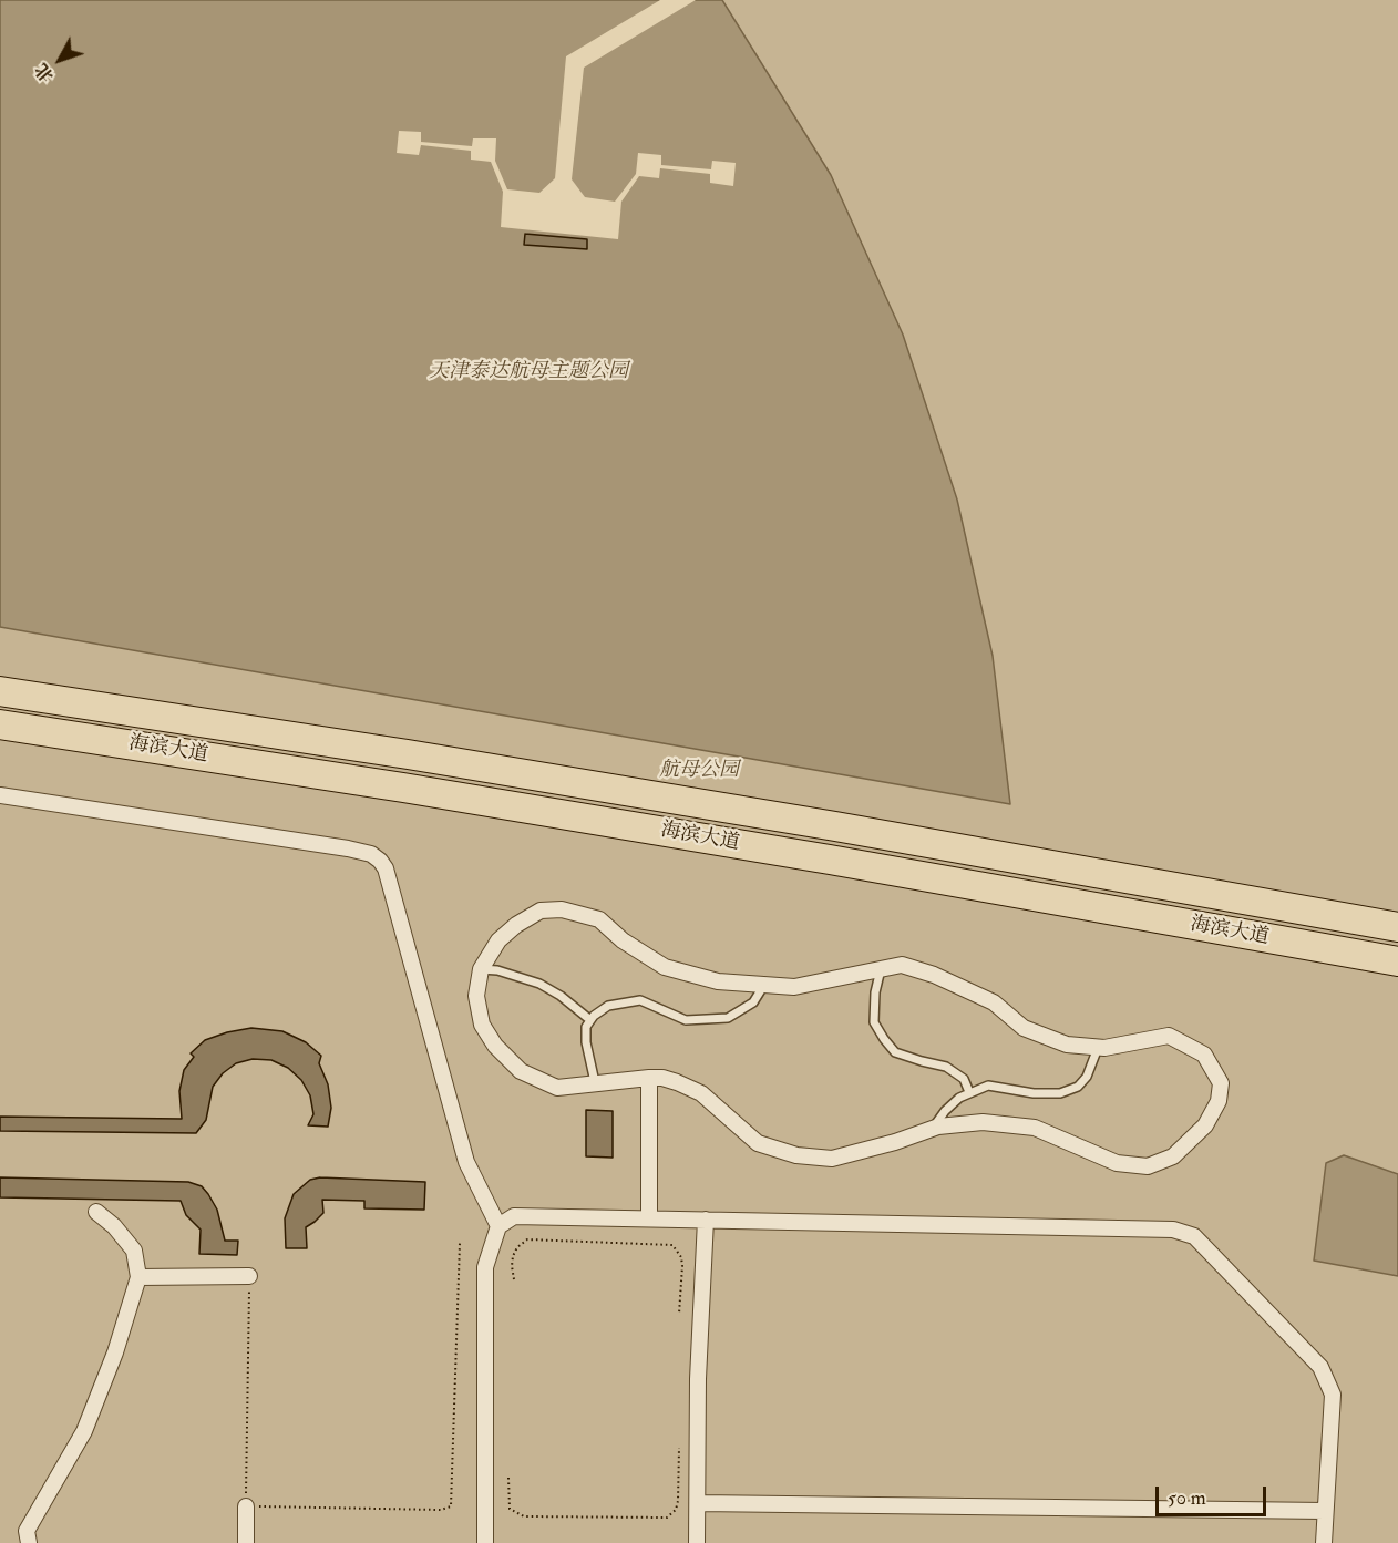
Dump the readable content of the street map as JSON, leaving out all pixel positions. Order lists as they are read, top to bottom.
{
  "streets": {
    "highway": ["海滨大道"]
  },
  "parks": ["天津泰达航母主题公园", "航母公园"],
  "scale_bar": "50 m",
  "north": "bottom left"
}
